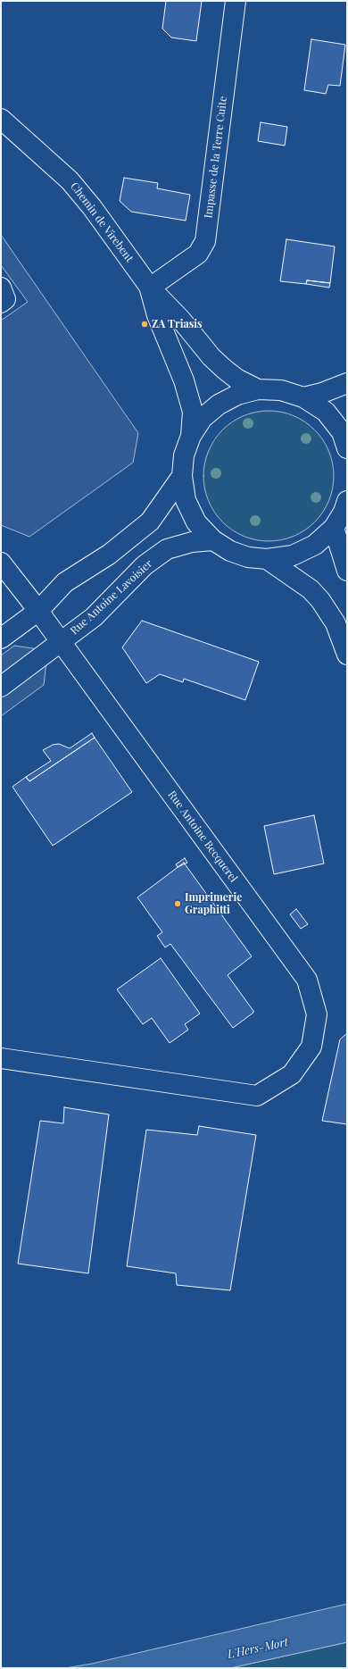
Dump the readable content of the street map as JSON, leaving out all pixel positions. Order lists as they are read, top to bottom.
{
  "streets": {
    "street": [
      "Impasse de la Terre Cuite",
      "Chemin de Virebent",
      "Rue Antoine Lavoisier",
      "Rue Antoine Becquerel"
    ]
  },
  "crossings": [
    ["Impasse de la Terre Cuite", "Chemin de Virebent"],
    ["Rue Antoine Lavoisier", "Rue Antoine Becquerel"]
  ],
  "water": ["L'Hers-Mort"],
  "places": ["ZA Triasis", "Imprimerie Graphitti"]
}
